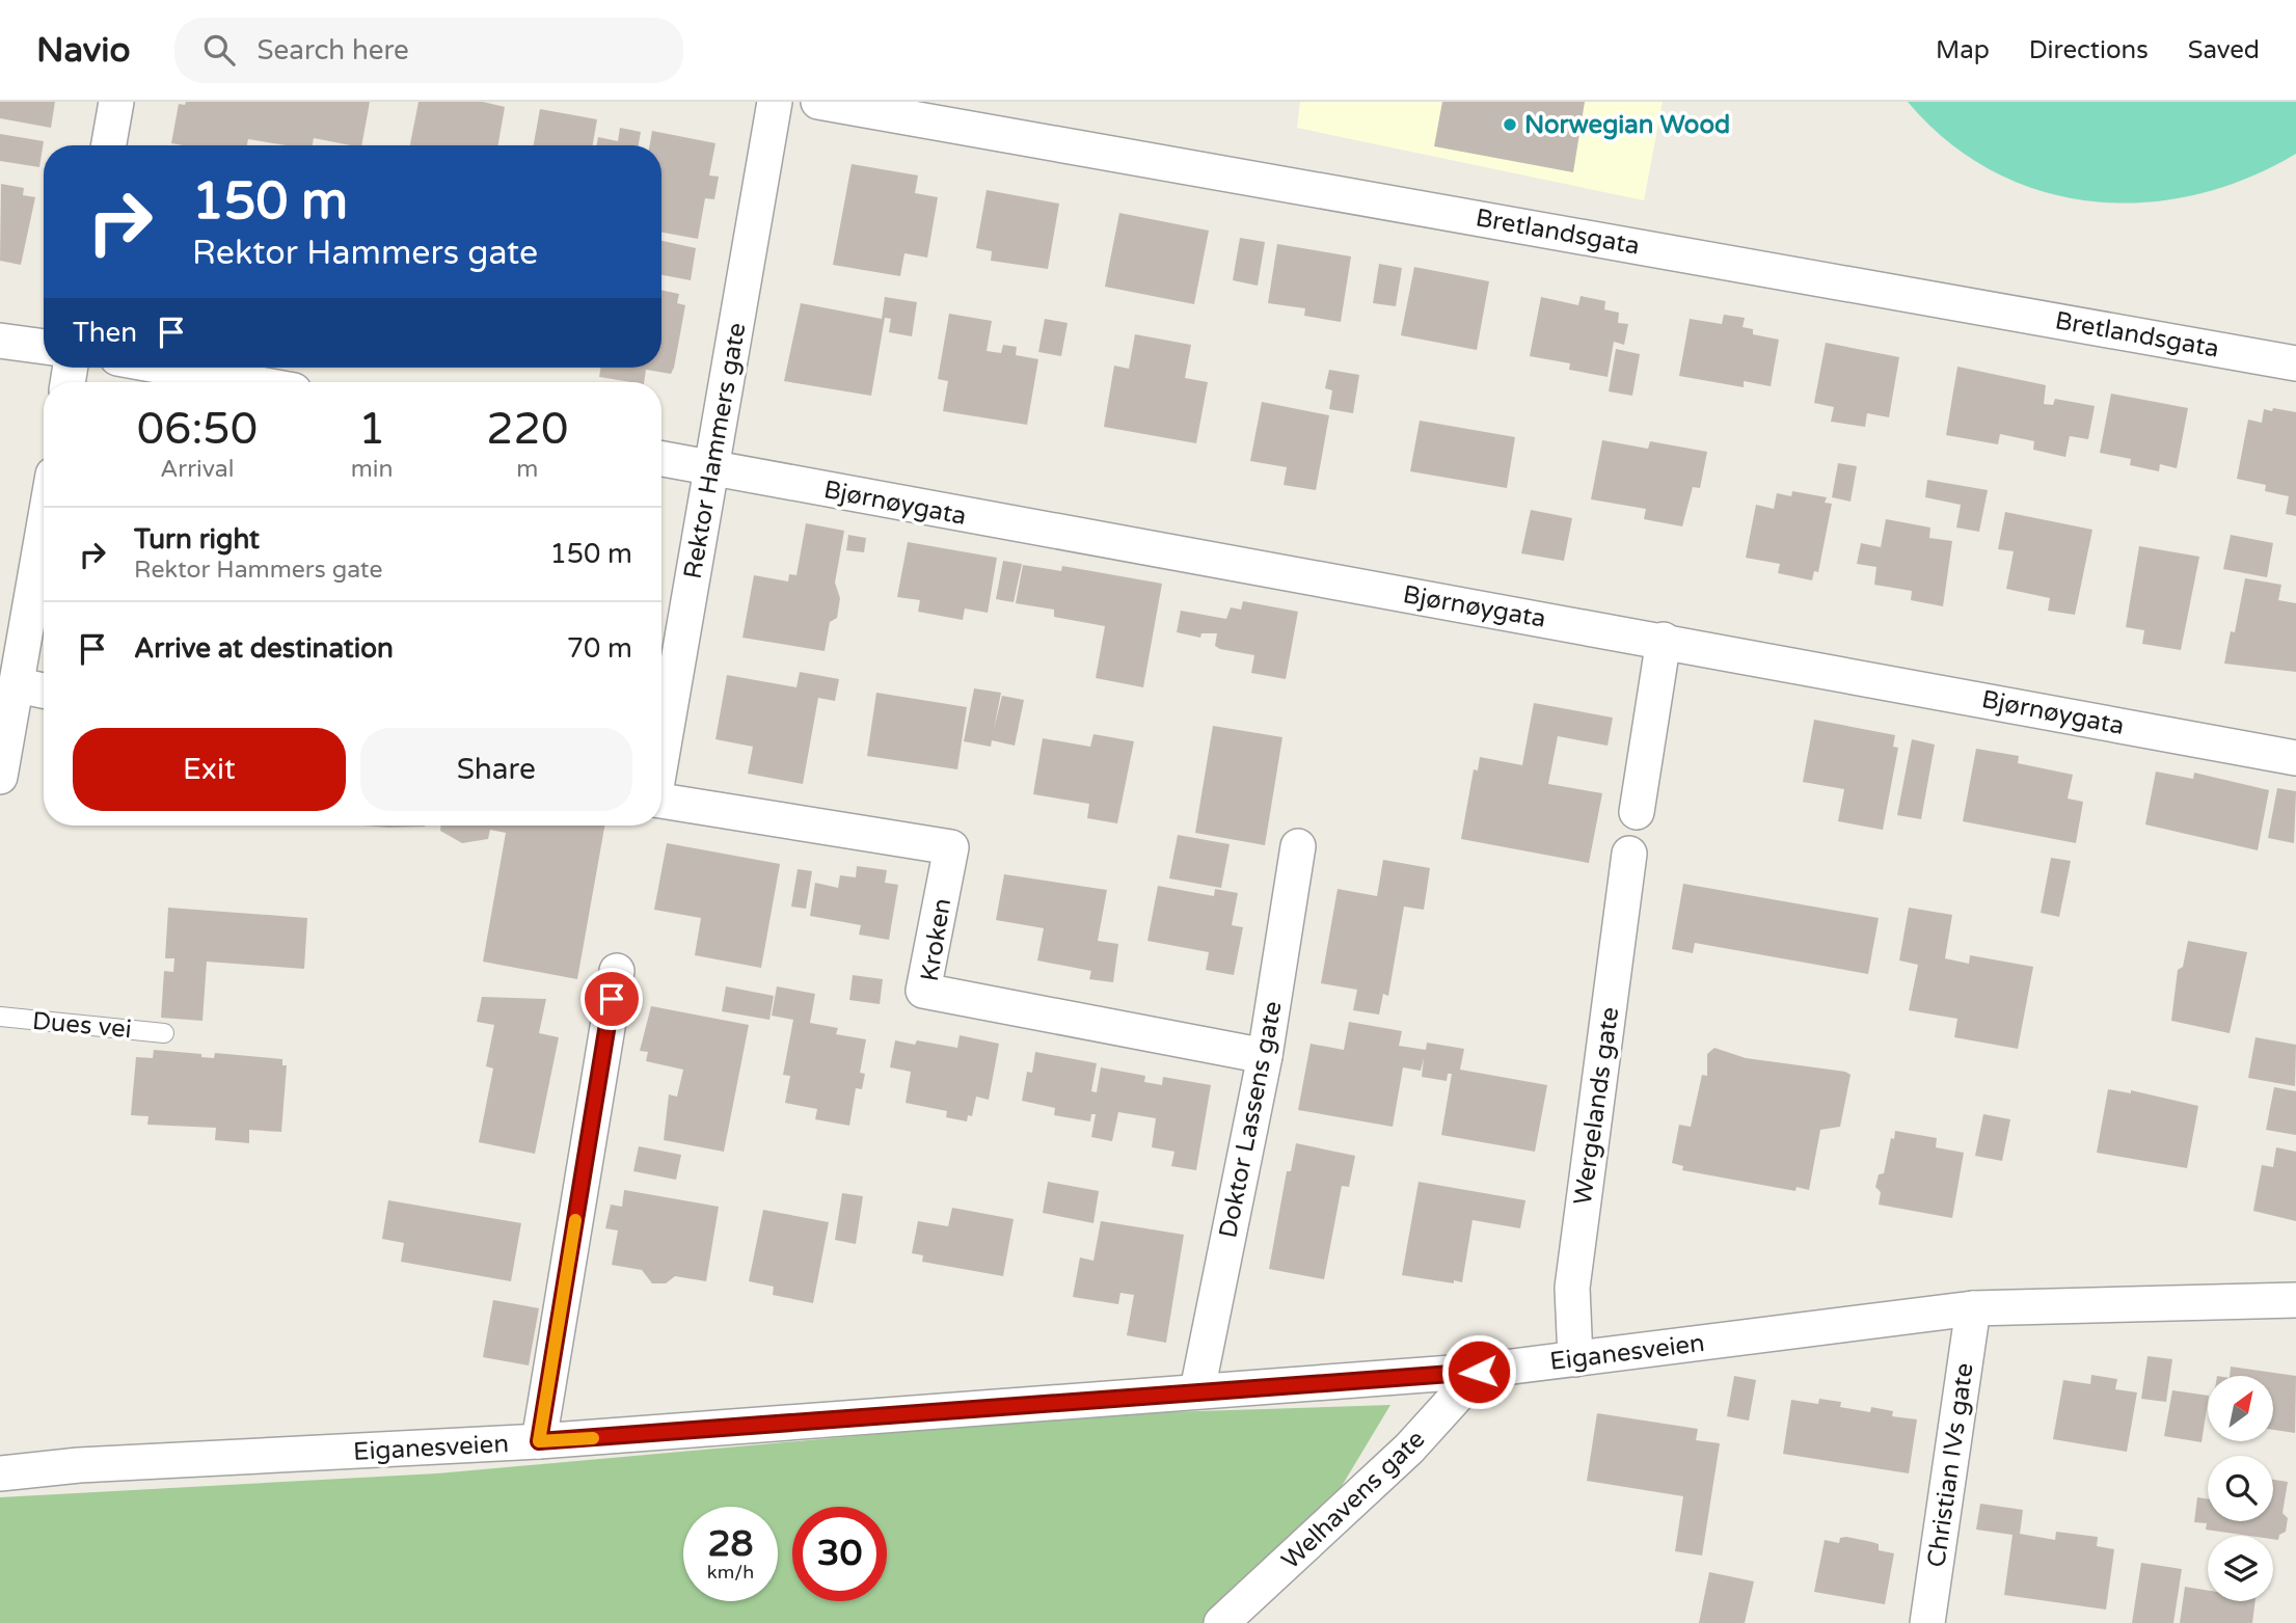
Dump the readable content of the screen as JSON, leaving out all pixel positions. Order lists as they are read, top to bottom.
{
  "streets": {
    "street": [
      "Bretlandsgata",
      "Rektor Hammers gate",
      "Bjørnøygata",
      "Kroken",
      "Wergelands gate",
      "Doktor Lassens gate",
      "Eiganesveien",
      "Christian IVs gate",
      "Welhavens gate"
    ],
    "lane": ["Dues vei"]
  },
  "crossings": [
    ["Rektor Hammers gate", "Bjørnøygata"],
    ["Kroken", "Doktor Lassens gate"],
    ["Wergelands gate", "Eiganesveien"],
    ["Doktor Lassens gate", "Eiganesveien"],
    ["Eiganesveien", "Christian IVs gate"],
    ["Eiganesveien", "Welhavens gate"]
  ],
  "places": ["Norwegian Wood"],
  "north": "top right",
  "page": {
    "header": "Navio",
    "search": "Search here",
    "nav": ["Map", "Directions", "Saved"],
    "turn": ["150 m", "Rektor Hammers gate"],
    "then": "Then",
    "eta": [
      "06:50",
      "Arrival",
      "1",
      "min",
      "220",
      "m"
    ],
    "list": [
      {
        "name": "Turn right",
        "note": "Rektor Hammers gate",
        "value": "150 m"
      },
      {
        "name": "Arrive at destination",
        "value": "70 m"
      }
    ],
    "buttons": ["Exit", "Share"],
    "speed": "28 km/h",
    "limit": "30"
  }
}
